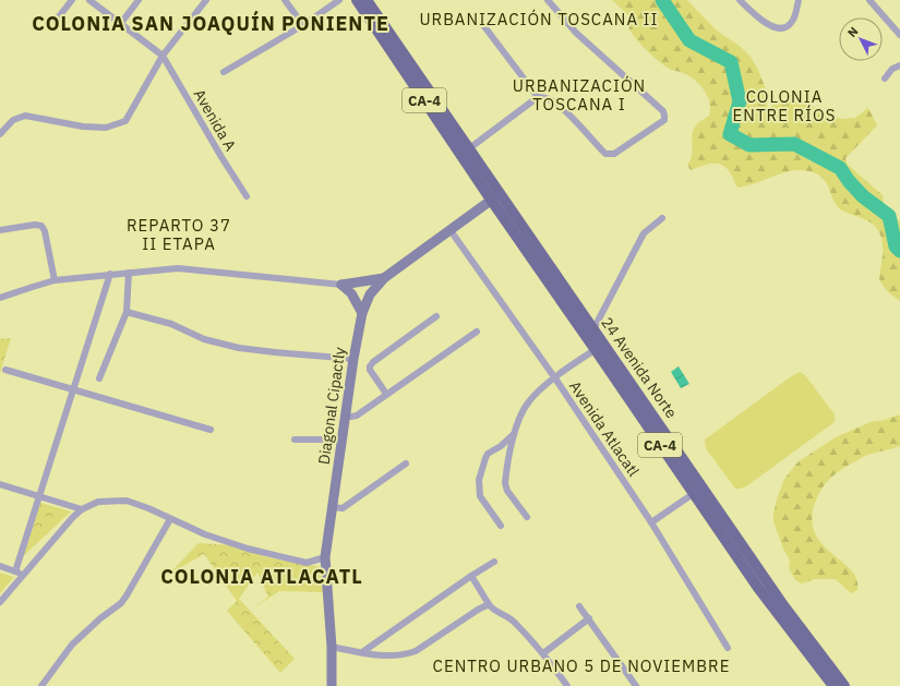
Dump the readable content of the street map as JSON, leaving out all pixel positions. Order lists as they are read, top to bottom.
{
  "streets": {
    "main road": ["CA-4", "24 Avenida Norte"],
    "street": ["Avenida A", "Diagonal Cipactly", "Avenida Atlacatl"]
  },
  "crossings": [
    ["CA-4", "24 Avenida Norte"],
    ["CA-4", "Diagonal Cipactly"],
    ["24 Avenida Norte", "Diagonal Cipactly"],
    ["Diagonal Cipactly", "Avenida Atlacatl"]
  ],
  "districts": [
    "URBANIZACIÓN TOSCANA II",
    "COLONIA SAN JOAQUÍN PONIENTE",
    "URBANIZACIÓN TOSCANA I",
    "COLONIA ENTRE RÍOS",
    "REPARTO 37 II ETAPA",
    "COLONIA ATLACATL",
    "CENTRO URBANO 5 DE NOVIEMBRE"
  ],
  "north": "top left"
}
